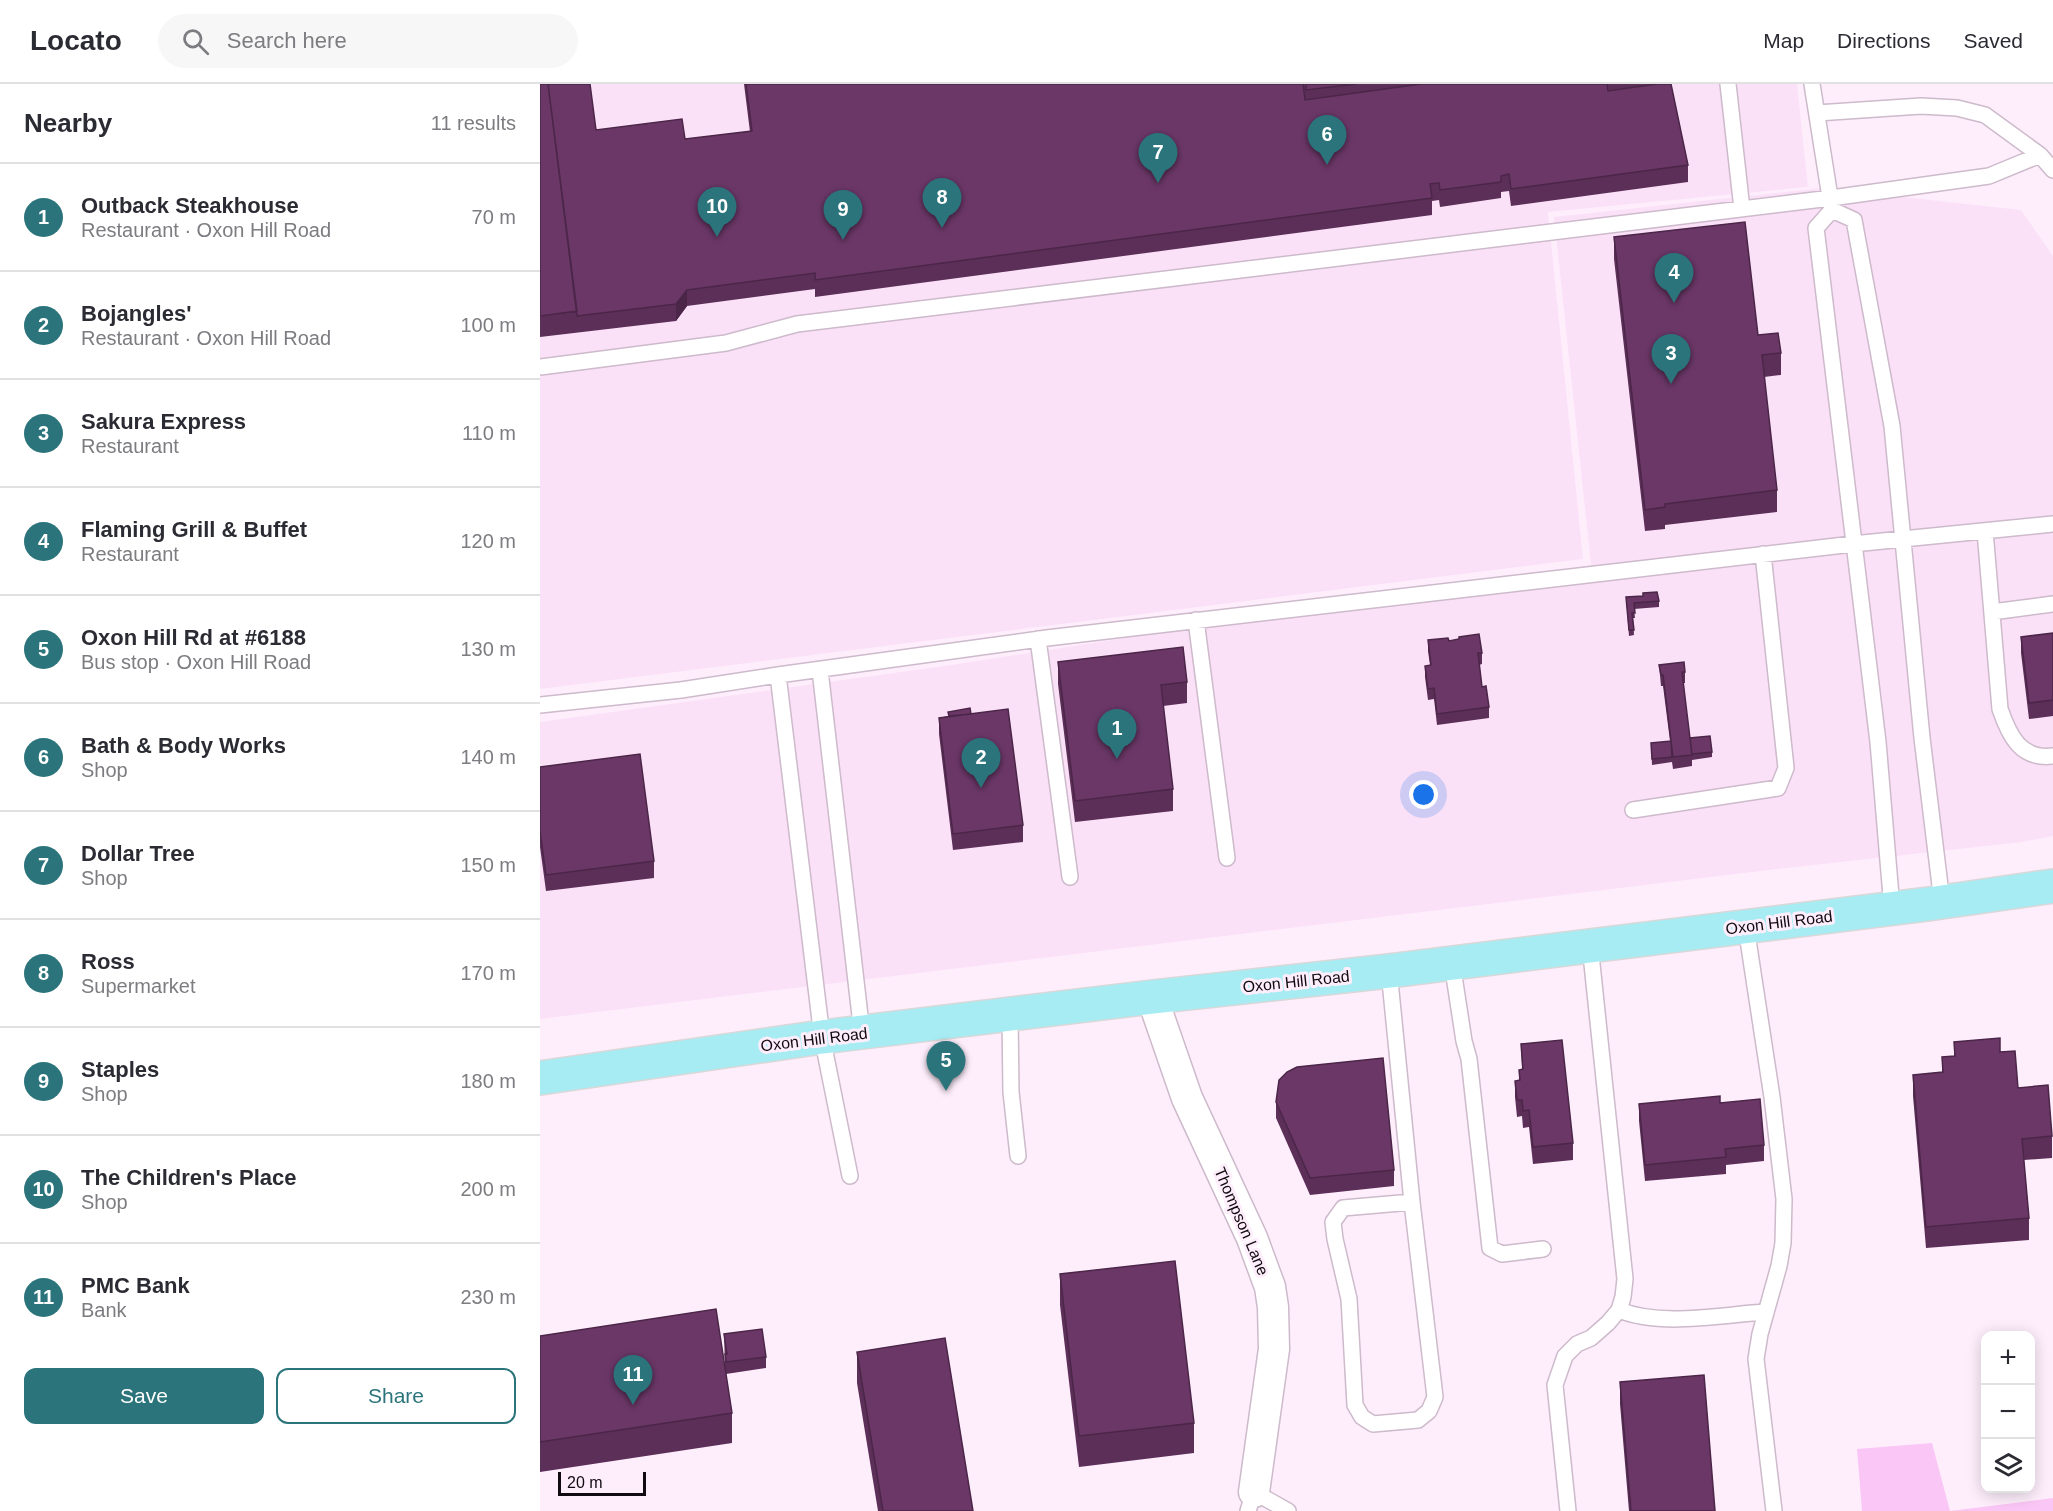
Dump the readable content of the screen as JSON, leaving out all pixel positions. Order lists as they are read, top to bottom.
{
  "streets": {
    "main road": ["Oxon Hill Road"],
    "street": ["Thompson Lane"]
  },
  "crossings": [
    ["Oxon Hill Road", "Thompson Lane"]
  ],
  "scale_bar": "20 m",
  "page": {
    "header": "Locato",
    "search": "Search here",
    "nav": ["Map", "Directions", "Saved"],
    "heading": ["Nearby", "11 results"],
    "pins": [
      "6",
      "7",
      "8",
      "10",
      "9",
      "4",
      "3",
      "1",
      "2",
      "5",
      "11"
    ],
    "list": [
      {
        "mark": "1",
        "name": "Outback Steakhouse",
        "note": "Restaurant · Oxon Hill Road",
        "value": "70 m"
      },
      {
        "mark": "2",
        "name": "Bojangles'",
        "note": "Restaurant · Oxon Hill Road",
        "value": "100 m"
      },
      {
        "mark": "3",
        "name": "Sakura Express",
        "note": "Restaurant",
        "value": "110 m"
      },
      {
        "mark": "4",
        "name": "Flaming Grill & Buffet",
        "note": "Restaurant",
        "value": "120 m"
      },
      {
        "mark": "5",
        "name": "Oxon Hill Rd at #6188",
        "note": "Bus stop · Oxon Hill Road",
        "value": "130 m"
      },
      {
        "mark": "6",
        "name": "Bath & Body Works",
        "note": "Shop",
        "value": "140 m"
      },
      {
        "mark": "7",
        "name": "Dollar Tree",
        "note": "Shop",
        "value": "150 m"
      },
      {
        "mark": "8",
        "name": "Ross",
        "note": "Supermarket",
        "value": "170 m"
      },
      {
        "mark": "9",
        "name": "Staples",
        "note": "Shop",
        "value": "180 m"
      },
      {
        "mark": "10",
        "name": "The Children's Place",
        "note": "Shop",
        "value": "200 m"
      },
      {
        "mark": "11",
        "name": "PMC Bank",
        "note": "Bank",
        "value": "230 m"
      }
    ],
    "map_buttons": ["+", "−"],
    "buttons": ["Save", "Share"],
    "scale": "20 m"
  }
}
